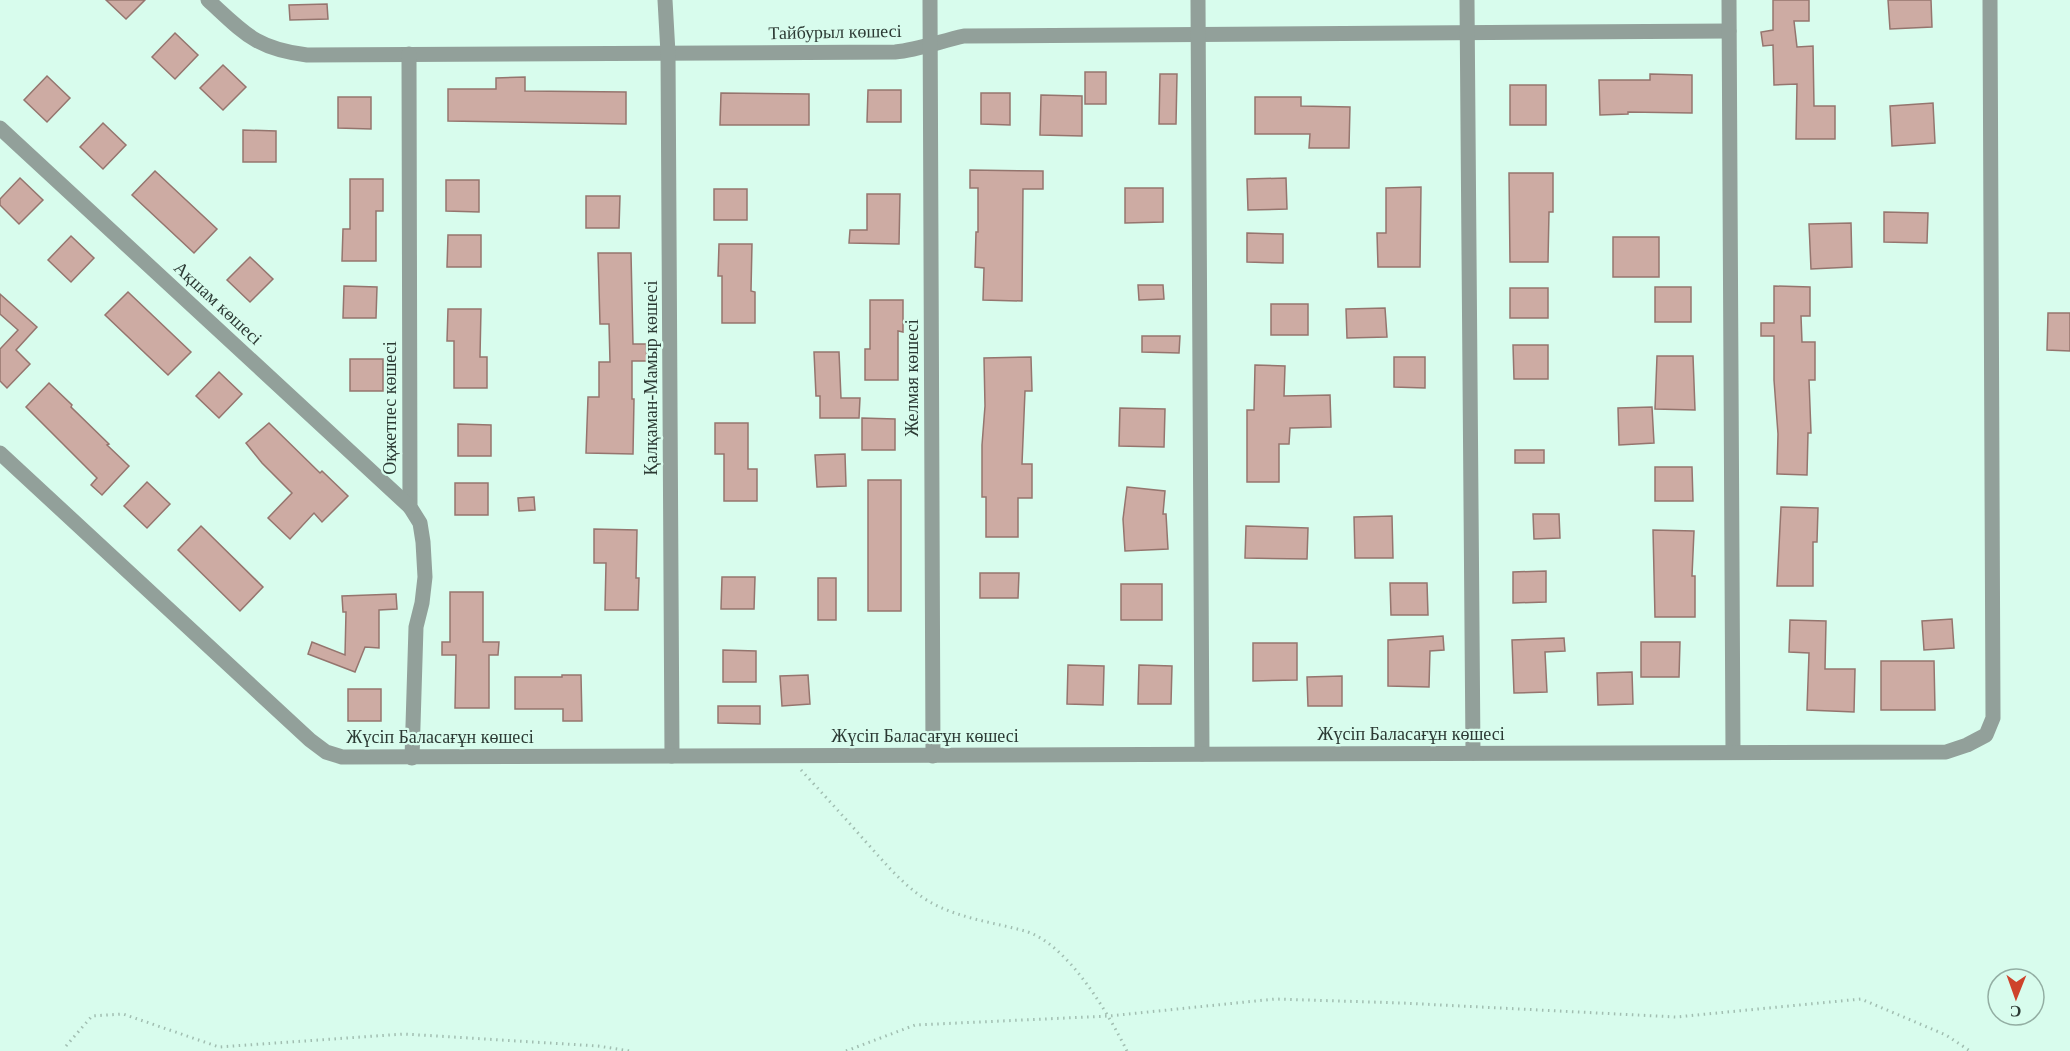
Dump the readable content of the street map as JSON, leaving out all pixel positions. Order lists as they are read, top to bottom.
{
  "streets": {
    "street": [
      "Тайбурыл көшесі",
      "Ақшам көшесі",
      "Қалқаман-Мамыр көшесі",
      "Желмая көшесі",
      "Оқжетпес көшесі",
      "Жүсіп Баласағұн көшесі"
    ]
  },
  "crossings": [
    ["Тайбурыл көшесі", "Қалқаман-Мамыр көшесі"],
    ["Тайбурыл көшесі", "Желмая көшесі"],
    ["Тайбурыл көшесі", "Оқжетпес көшесі"],
    ["Ақшам көшесі", "Оқжетпес көшесі"],
    ["Қалқаман-Мамыр көшесі", "Жүсіп Баласағұн көшесі"],
    ["Желмая көшесі", "Жүсіп Баласағұн көшесі"],
    ["Оқжетпес көшесі", "Жүсіп Баласағұн көшесі"]
  ],
  "north": "bottom"
}
